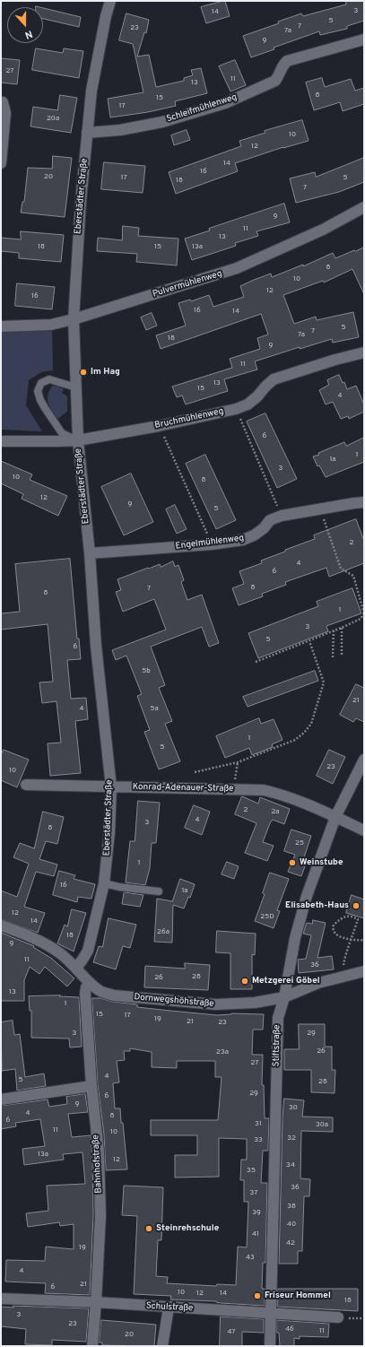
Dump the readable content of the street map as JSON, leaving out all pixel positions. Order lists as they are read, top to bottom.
{
  "streets": {
    "street": [
      "Schleifmühlenweg",
      "Eberstädter Straße",
      "Pulvermühlenweg",
      "Bruchmühlenweg",
      "Engelmühlenweg",
      "Konrad-Adenauer-Straße",
      "Dornwegshöhstraße",
      "Stiftstraße",
      "Bahnhofstraße",
      "Schulstraße"
    ]
  },
  "crossings": [
    ["Schleifmühlenweg", "Eberstädter Straße"],
    ["Eberstädter Straße", "Pulvermühlenweg"],
    ["Eberstädter Straße", "Bruchmühlenweg"],
    ["Eberstädter Straße", "Engelmühlenweg"],
    ["Eberstädter Straße", "Konrad-Adenauer-Straße"],
    ["Eberstädter Straße", "Dornwegshöhstraße"],
    ["Konrad-Adenauer-Straße", "Stiftstraße"],
    ["Dornwegshöhstraße", "Stiftstraße"],
    ["Dornwegshöhstraße", "Bahnhofstraße"],
    ["Stiftstraße", "Schulstraße"],
    ["Bahnhofstraße", "Schulstraße"]
  ],
  "places": [
    "Im Hag",
    "Weinstube",
    "Elisabeth-Haus",
    "Metzgerei Göbel",
    "Steinrehschule",
    "Friseur Hommel"
  ],
  "house_numbers": [
    "3",
    "14",
    "5",
    "7",
    "23",
    "7a",
    "9",
    "27",
    "11",
    "13",
    "8",
    "15",
    "17",
    "20a",
    "10",
    "12",
    "14",
    "16",
    "20",
    "17",
    "5",
    "18",
    "7",
    "9",
    "11",
    "13",
    "18",
    "15",
    "13a",
    "8",
    "10",
    "12",
    "16",
    "16",
    "14",
    "5",
    "7",
    "7a",
    "18",
    "9",
    "11",
    "13",
    "15",
    "4",
    "6",
    "1",
    "1a",
    "3",
    "10",
    "8",
    "12",
    "9",
    "5",
    "2",
    "4",
    "6",
    "8",
    "7",
    "8",
    "1",
    "3",
    "5",
    "6",
    "5b",
    "21",
    "4",
    "5a",
    "1",
    "5",
    "23",
    "10",
    "2",
    "2a",
    "4",
    "3",
    "8",
    "25",
    "1",
    "16",
    "1a",
    "12",
    "25D",
    "14",
    "26a",
    "18",
    "9",
    "11",
    "36",
    "28",
    "26",
    "13",
    "1",
    "15",
    "17",
    "19",
    "21",
    "23",
    "3",
    "29",
    "26",
    "23a",
    "27",
    "4",
    "5",
    "28",
    "29",
    "6",
    "9",
    "30",
    "4",
    "8",
    "6",
    "31",
    "30a",
    "11",
    "10",
    "32",
    "33",
    "13a",
    "12",
    "34",
    "35",
    "36",
    "37",
    "38",
    "39",
    "40",
    "41",
    "42",
    "19",
    "43",
    "4",
    "21",
    "6",
    "10",
    "12",
    "14",
    "18",
    "3",
    "23",
    "46",
    "11",
    "47",
    "20"
  ],
  "north": "bottom"
}
